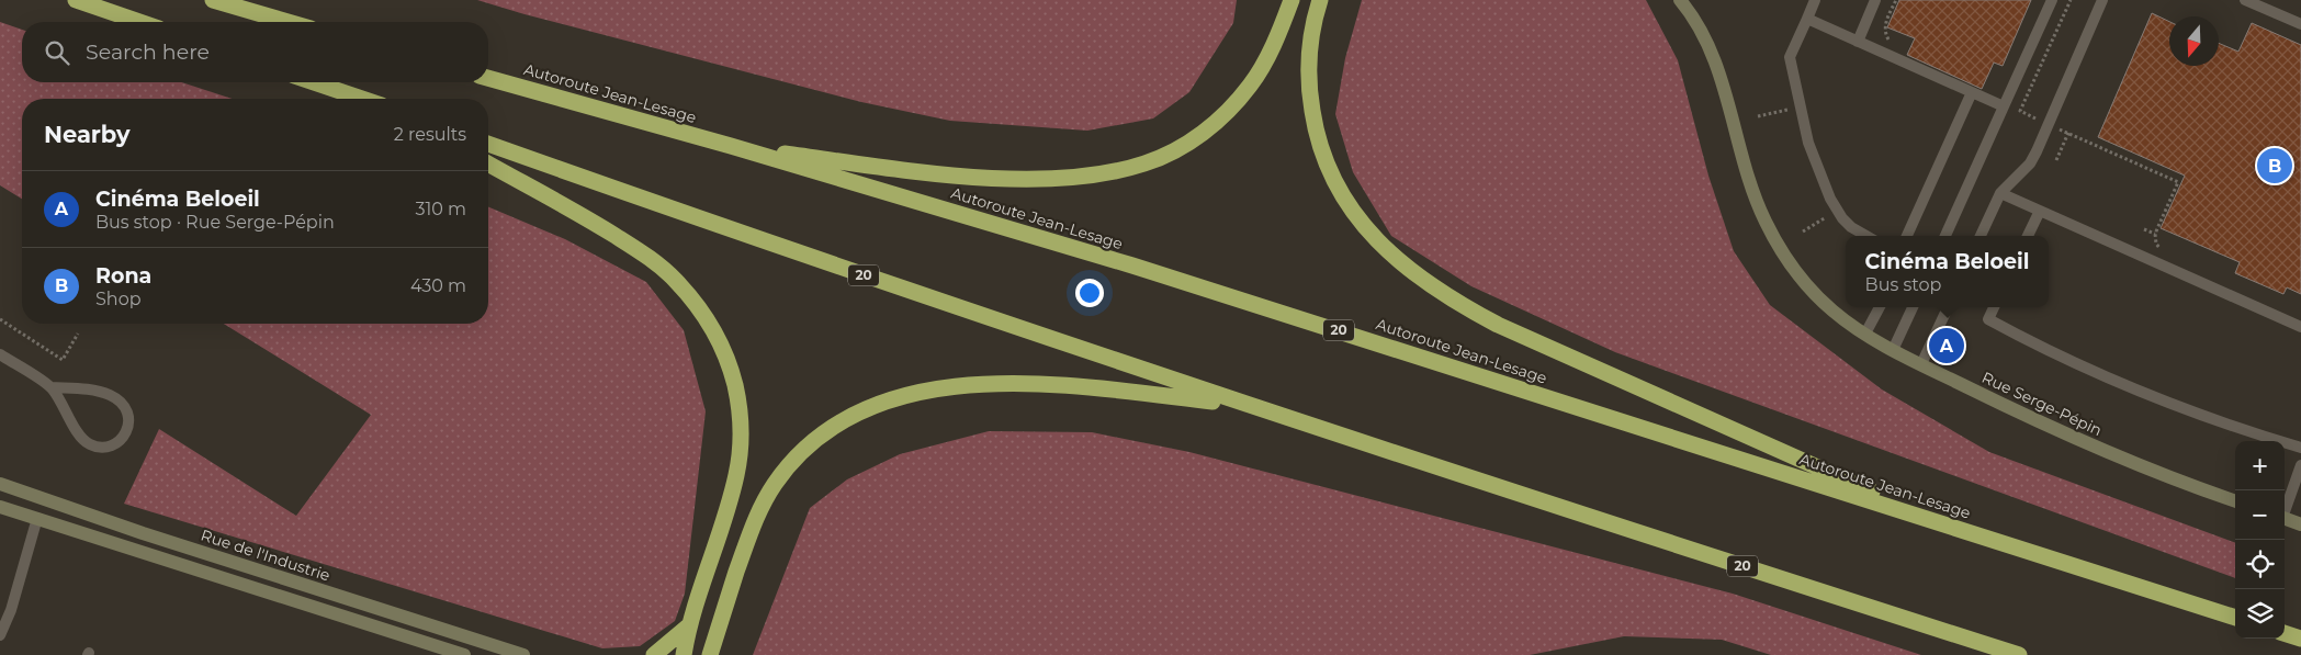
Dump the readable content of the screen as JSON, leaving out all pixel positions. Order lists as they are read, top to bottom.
{
  "streets": {
    "highway": ["Autoroute Jean-Lesage", "20"],
    "street": ["Rue Serge-Pépin", "Rue de l'Industrie"]
  },
  "north": "bottom",
  "page": {
    "search": "Search here",
    "heading": ["Nearby", "2 results"],
    "pins": ["B", "A"],
    "list": [
      {
        "mark": "A",
        "name": "Cinéma Beloeil",
        "note": "Bus stop · Rue Serge-Pépin",
        "value": "310 m"
      },
      {
        "mark": "B",
        "name": "Rona",
        "note": "Shop",
        "value": "430 m"
      }
    ],
    "popup": ["Cinéma Beloeil", "Bus stop"],
    "map_buttons": ["+", "−"]
  }
}
